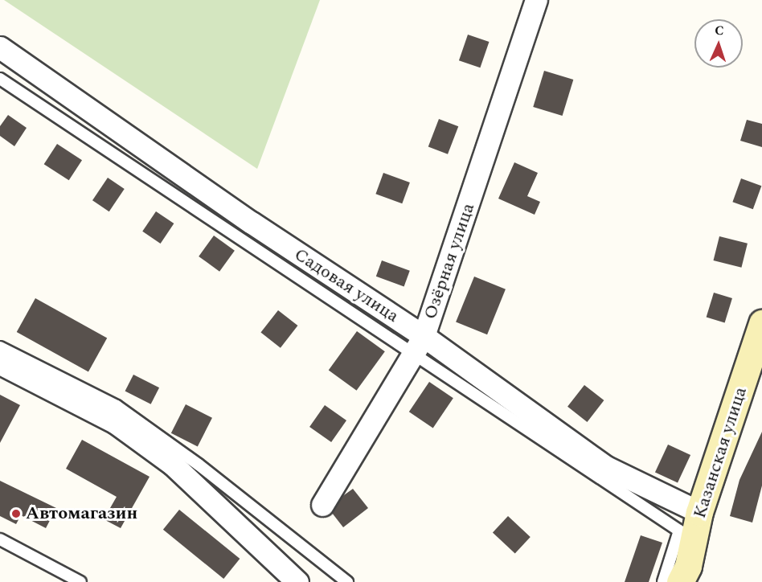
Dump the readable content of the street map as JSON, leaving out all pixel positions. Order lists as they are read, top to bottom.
{
  "streets": {
    "main road": ["Казанская улица"],
    "street": ["Озёрная улица", "Садовая улица"]
  },
  "crossings": [
    ["Озёрная улица", "Садовая улица"],
    ["Садовая улица", "Казанская улица"]
  ],
  "places": ["Автомагазин"],
  "north": "top"
}
